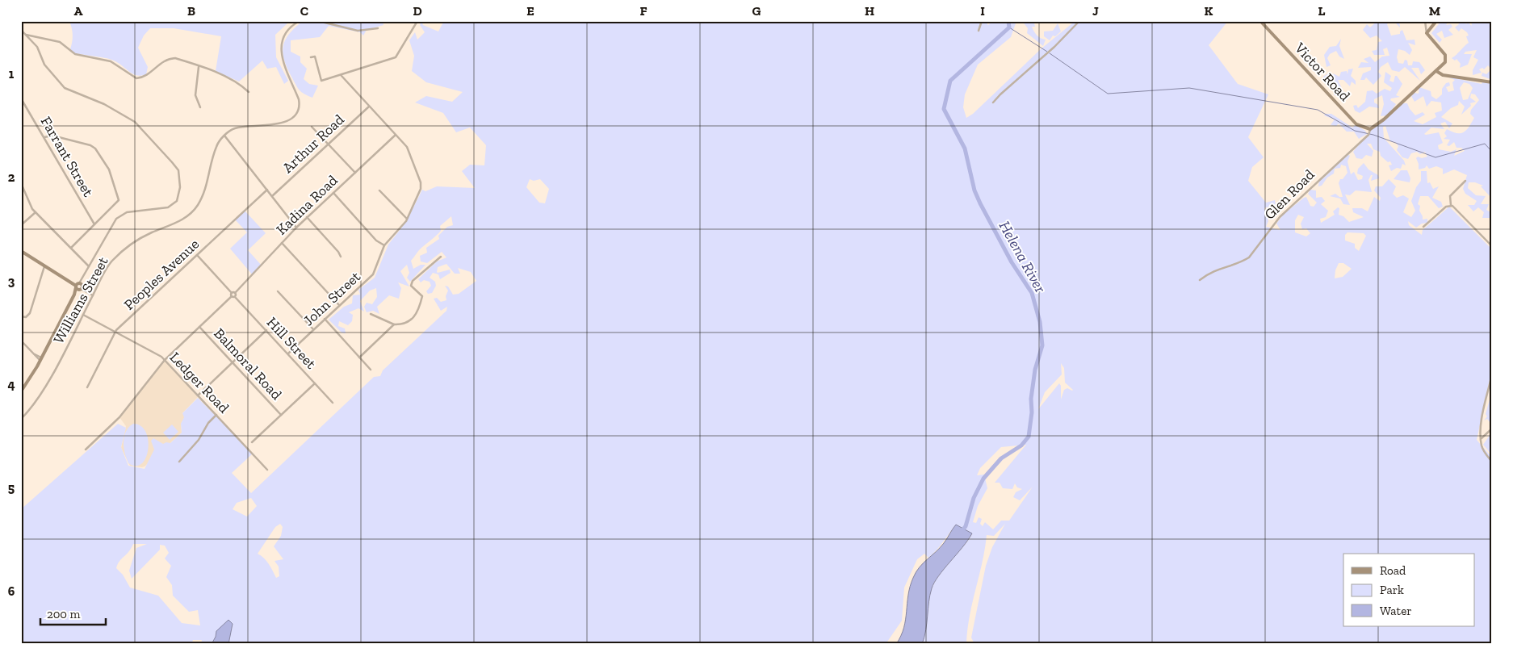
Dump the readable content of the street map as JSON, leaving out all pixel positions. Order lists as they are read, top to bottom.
{
  "streets": {
    "street": [
      "Victor Road",
      "Arthur Road",
      "Farrant Street",
      "Glen Road",
      "Kadina Road",
      "Peoples Avenue",
      "John Street",
      "Williams Street",
      "Hill Street",
      "Balmoral Road",
      "Ledger Road"
    ]
  },
  "crossings": [
    ["Victor Road", "Glen Road"],
    ["Arthur Road", "John Street"],
    ["Kadina Road", "John Street"],
    ["Kadina Road", "Hill Street"],
    ["Kadina Road", "Balmoral Road"],
    ["Kadina Road", "Ledger Road"],
    ["Peoples Avenue", "Hill Street"],
    ["Peoples Avenue", "Ledger Road"],
    ["John Street", "Hill Street"],
    ["Williams Street", "Ledger Road"]
  ],
  "water": ["Helena River"],
  "legend": ["Road", "Park", "Water"],
  "scale_bar": "200 m",
  "grid": {
    "columns": [
      "A",
      "B",
      "C",
      "D",
      "E",
      "F",
      "G",
      "H",
      "I",
      "J",
      "K",
      "L",
      "M"
    ],
    "rows": [
      "1",
      "2",
      "3",
      "4",
      "5",
      "6"
    ]
  }
}
